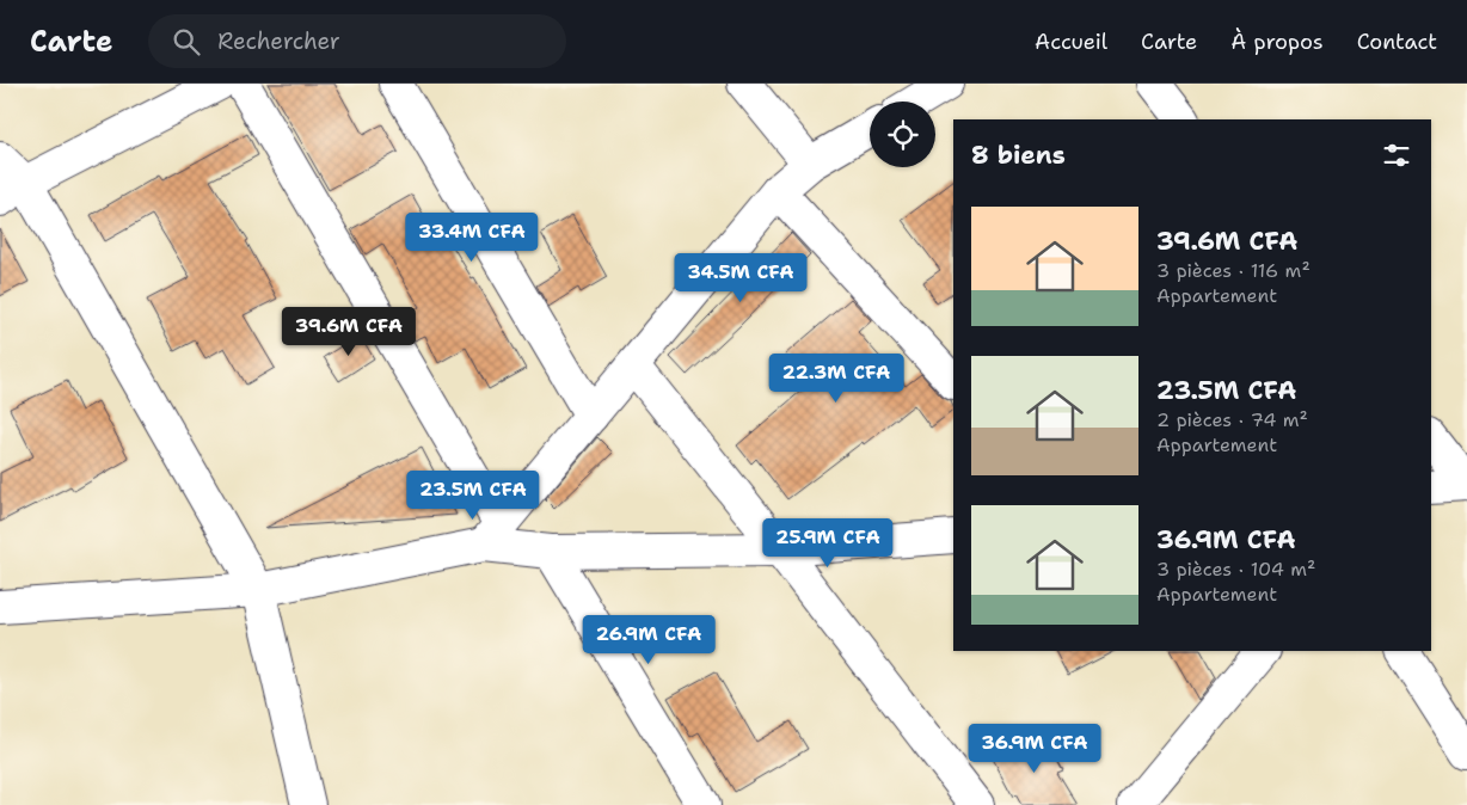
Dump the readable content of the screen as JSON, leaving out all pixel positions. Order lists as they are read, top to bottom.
{
  "page": {
    "header": "Carte",
    "search": "Rechercher",
    "nav": [
      "Accueil",
      "Carte",
      "À propos",
      "Contact"
    ],
    "heading": "8 biens",
    "list": [
      {
        "name": "39.6M CFA",
        "note": "3 pièces · 116 m² · Appartement"
      },
      {
        "name": "23.5M CFA",
        "note": "2 pièces · 74 m² · Appartement"
      },
      {
        "name": "36.9M CFA",
        "note": "3 pièces · 104 m² · Appartement"
      }
    ],
    "price": [
      "33.4M CFA",
      "34.5M CFA",
      "39.6M CFA",
      "22.3M CFA",
      "23.5M CFA",
      "25.9M CFA",
      "26.9M CFA",
      "36.9M CFA"
    ]
  }
}
